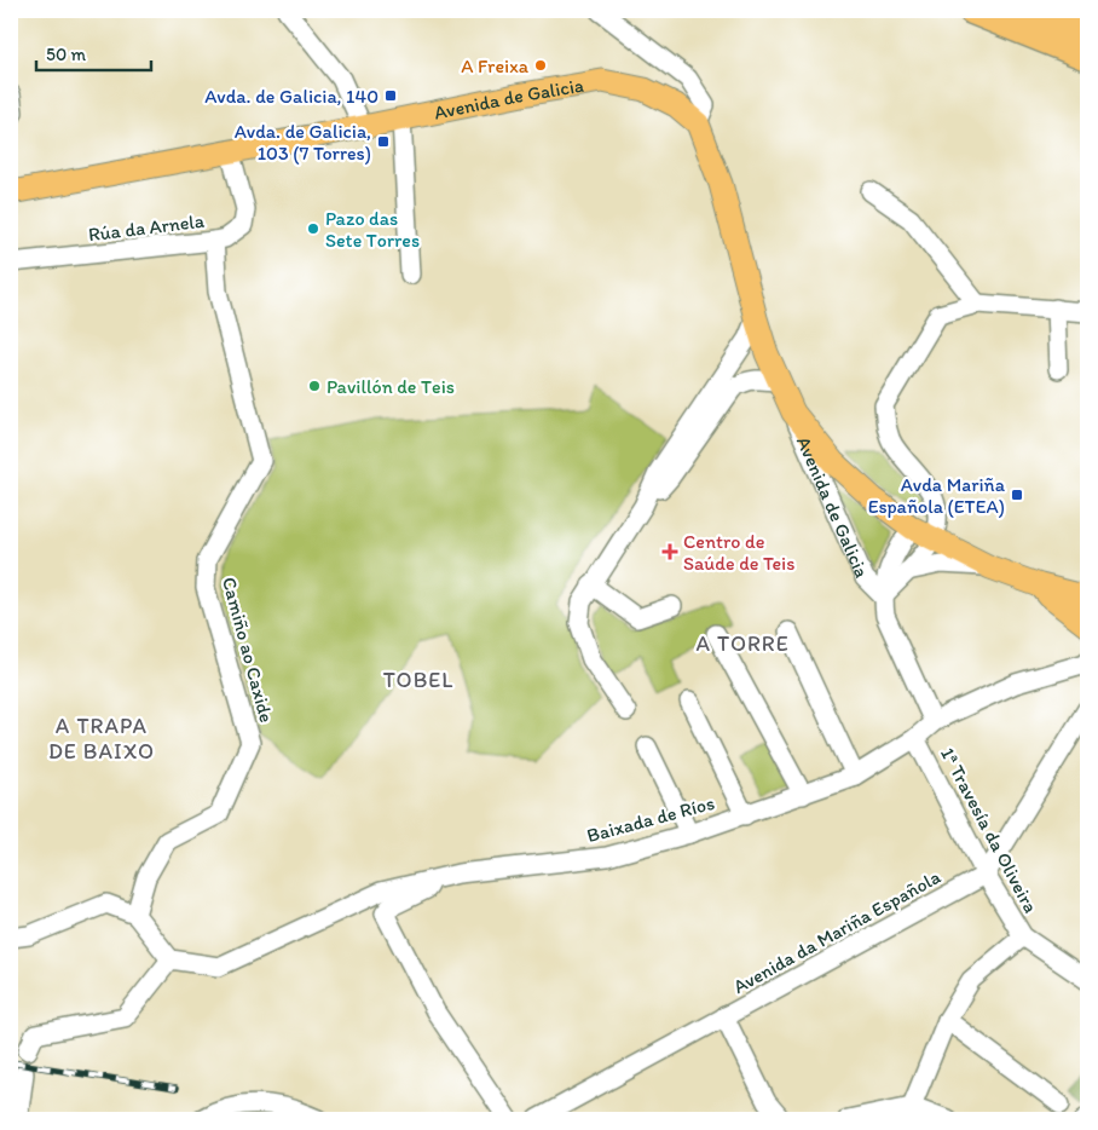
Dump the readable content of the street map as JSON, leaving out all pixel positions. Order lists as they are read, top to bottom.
{
  "streets": {
    "main road": ["Avenida de Galicia"],
    "street": [
      "Rúa da Arnela",
      "Camiño ao Caxide",
      "Baixada de Ríos",
      "1ª Travesía da Oliveira",
      "Avenida da Mariña Española"
    ]
  },
  "crossings": [
    ["Avenida de Galicia", "Rúa da Arnela"],
    ["Avenida de Galicia", "Baixada de Ríos"],
    ["Rúa da Arnela", "Camiño ao Caxide"],
    ["Baixada de Ríos", "1ª Travesía da Oliveira"],
    ["1ª Travesía da Oliveira", "Avenida da Mariña Española"]
  ],
  "districts": ["A TORRE", "TOBEL", "A TRAPA DE BAIXO"],
  "places": {
    "other": ["A Freixa", "Pazo das Sete Torres", "Pavillón de Teis"],
    "transit": ["Avda. de Galicia, 140", "Avda. de Galicia, 103 (7 Torres)", "Avda Mariña Española (ETEA)"],
    "health": ["Centro de Saúde de Teis"]
  },
  "scale_bar": "50 m"
}
